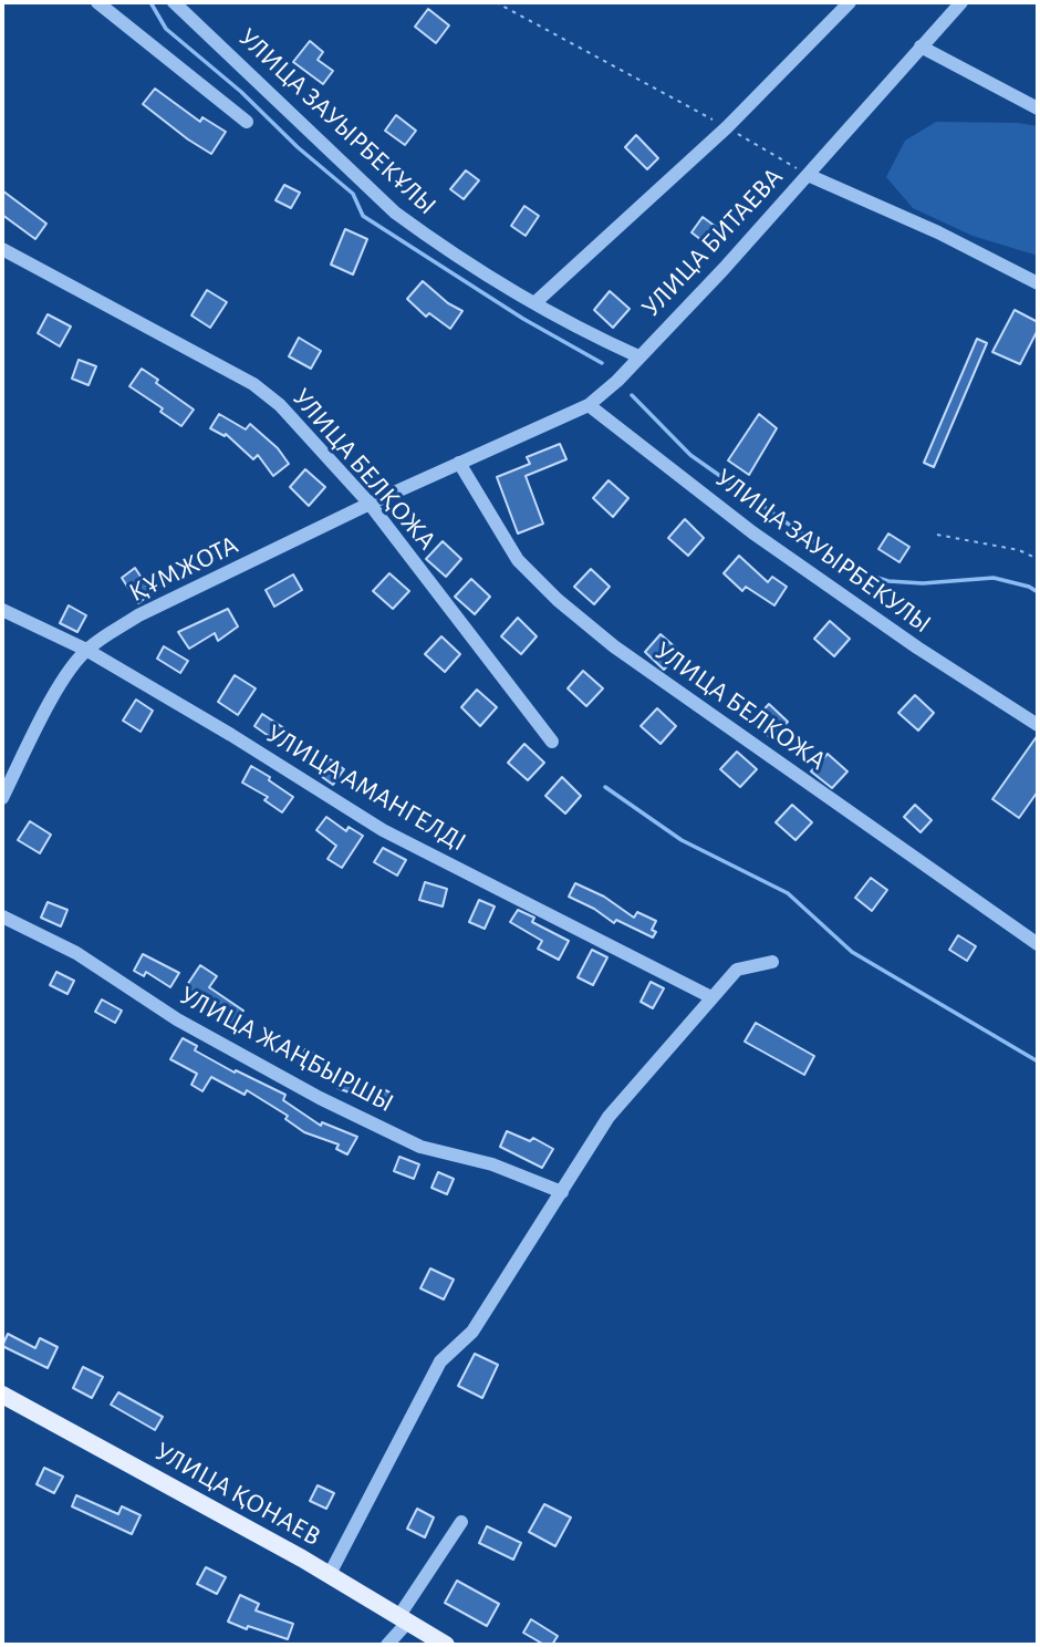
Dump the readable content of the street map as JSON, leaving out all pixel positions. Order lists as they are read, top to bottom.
{
  "streets": {
    "main road": ["УЛИЦА ҚОНАЕВ"],
    "street": [
      "УЛИЦА ЗАУЫРБЕКҰЛЫ",
      "УЛИЦА БИТАЕВА",
      "УЛИЦА БЕЛҚОЖА",
      "УЛИЦА ЗАУЫРБЕКУЛЫ",
      "ҚҰМЖОТА",
      "УЛИЦА БЕЛКОЖА",
      "УЛИЦА АМАНГЕЛДІ",
      "УЛИЦА ЖАҢБЫРШЫ"
    ]
  },
  "crossings": [
    ["УЛИЦА ЗАУЫРБЕКҰЛЫ", "УЛИЦА БИТАЕВА"],
    ["УЛИЦА БИТАЕВА", "УЛИЦА ЗАУЫРБЕКУЛЫ"],
    ["УЛИЦА БИТАЕВА", "ҚҰМЖОТА"],
    ["УЛИЦА БИТАЕВА", "УЛИЦА БЕЛКОЖА"],
    ["УЛИЦА БЕЛҚОЖА", "ҚҰМЖОТА"],
    ["ҚҰМЖОТА", "УЛИЦА БЕЛКОЖА"],
    ["ҚҰМЖОТА", "УЛИЦА АМАНГЕЛДІ"]
  ]
}
